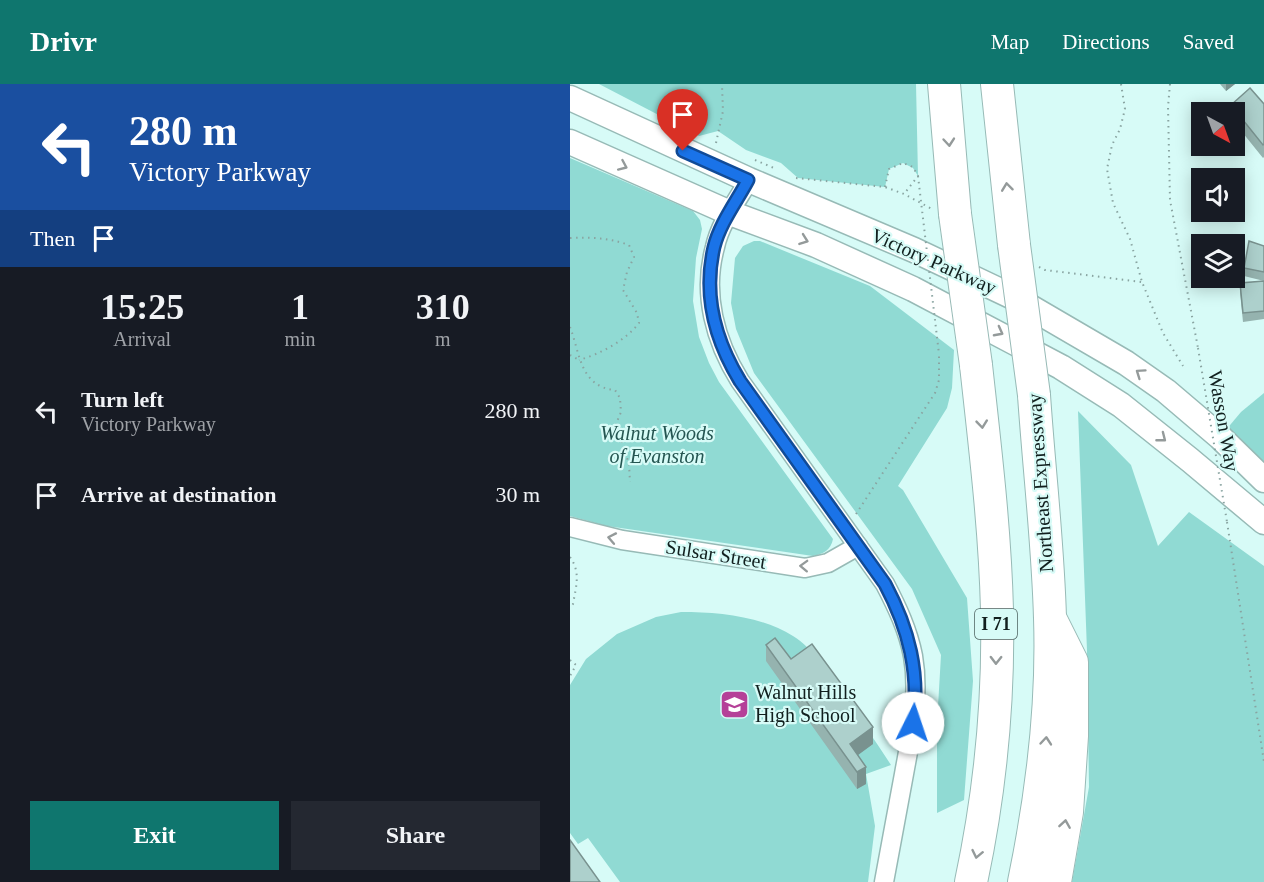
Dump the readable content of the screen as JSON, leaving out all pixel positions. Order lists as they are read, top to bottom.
{
  "streets": {
    "highway": ["Northeast Expressway", "I 71"],
    "street": ["Victory Parkway", "Sulsar Street"],
    "path": ["Wasson Way"]
  },
  "one_way": ["Sulsar Street"],
  "parks": ["Walnut Woods of Evanston"],
  "places": {
    "school or university": ["Walnut Hills High School"]
  },
  "north": "bottom right",
  "page": {
    "header": "Drivr",
    "nav": ["Map", "Directions", "Saved"],
    "turn": ["280 m", "Victory Parkway"],
    "then": "Then",
    "eta": [
      "15:25",
      "Arrival",
      "1",
      "min",
      "310",
      "m"
    ],
    "list": [
      {
        "name": "Turn left",
        "note": "Victory Parkway",
        "value": "280 m"
      },
      {
        "name": "Arrive at destination",
        "value": "30 m"
      }
    ],
    "buttons": ["Exit", "Share"]
  }
}
